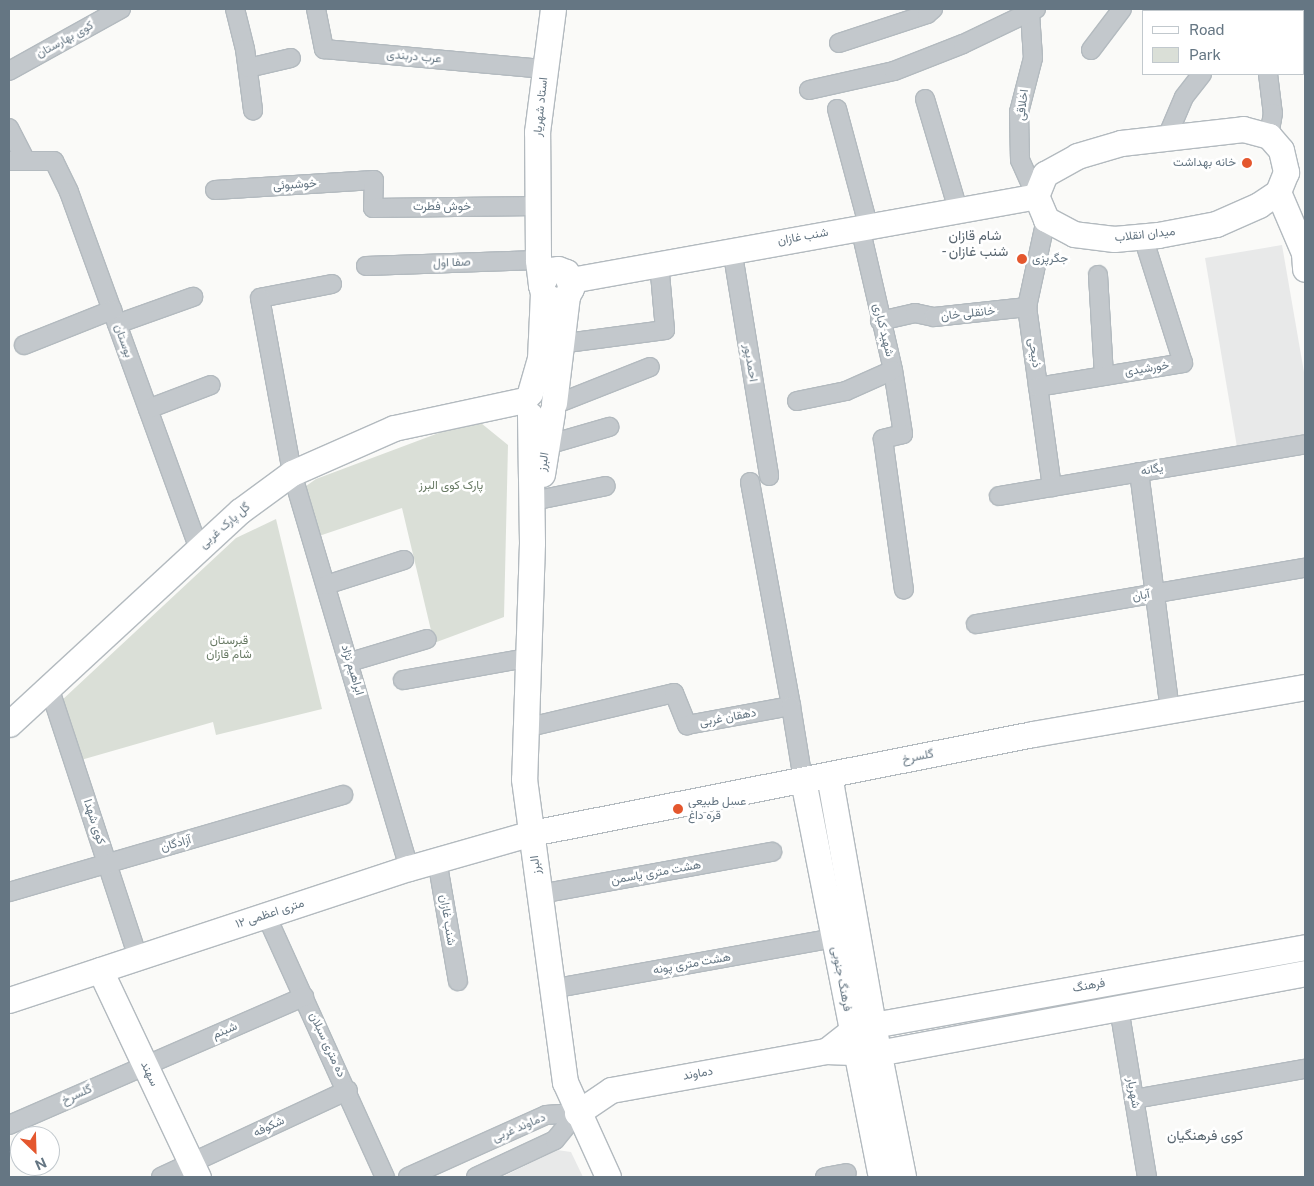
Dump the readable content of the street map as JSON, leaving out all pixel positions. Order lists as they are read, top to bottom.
{
  "streets": {
    "main road": [
      "استاد شهریار",
      "میدان انقلاب",
      "شنب غازان",
      "البرز",
      "گل پارک غربی",
      "گلسرخ",
      "۱۲ متری اعظمی",
      "فرهنگ جنوبی",
      "فرهنگ",
      "سهند",
      "دماوند"
    ],
    "street": [
      "کوی بهارستان",
      "عرب دربندی",
      "اخلاقی",
      "خوشبوئی",
      "خوش فطرت",
      "صفا اول",
      "خانقلی خان",
      "شهید کباری",
      "بوستان",
      "ذبیحی",
      "احمدپور",
      "خورشیدی",
      "یگانه",
      "آبان",
      "ابراهیم نژاد",
      "دهقان غربی",
      "کوی شهدا",
      "آزادگان",
      "هشت متری یاسمن",
      "هشت متری پونه",
      "شبنم",
      "ده متری سبلان",
      "شهریار",
      "شکوفه",
      "دماوند غربی"
    ]
  },
  "crossings": [
    ["عرب دربندی", "استاد شهریار"],
    ["اخلاقی", "شنب غازان"],
    ["استاد شهریار", "خوش فطرت"],
    ["استاد شهریار", "شنب غازان"],
    ["استاد شهریار", "صفا اول"],
    ["استاد شهریار", "البرز"],
    ["خوشبوئی", "خوش فطرت"],
    ["میدان انقلاب", "ذبیحی"],
    ["میدان انقلاب", "خورشیدی"],
    ["شنب غازان", "شهید کباری"],
    ["شنب غازان", "احمدپور"],
    ["شنب غازان", "البرز"],
    ["شنب غازان", "۱۲ متری اعظمی"],
    ["خانقلی خان", "شهید کباری"],
    ["خانقلی خان", "ذبیحی"],
    ["بوستان", "گل پارک غربی"],
    ["ذبیحی", "خورشیدی"],
    ["ذبیحی", "یگانه"],
    ["البرز", "گل پارک غربی"],
    ["البرز", "دهقان غربی"],
    ["البرز", "گلسرخ"],
    ["البرز", "هشت متری یاسمن"],
    ["البرز", "۱۲ متری اعظمی"],
    ["البرز", "هشت متری پونه"],
    ["البرز", "دماوند"],
    ["البرز", "دماوند غربی"],
    ["گل پارک غربی", "ابراهیم نژاد"],
    ["گل پارک غربی", "کوی شهدا"],
    ["ابراهیم نژاد", "۱۲ متری اعظمی"],
    ["گلسرخ", "۱۲ متری اعظمی"],
    ["گلسرخ", "فرهنگ جنوبی"],
    ["گلسرخ", "شبنم"],
    ["گلسرخ", "سهند"],
    ["کوی شهدا", "آزادگان"],
    ["کوی شهدا", "۱۲ متری اعظمی"],
    ["۱۲ متری اعظمی", "ده متری سبلان"],
    ["۱۲ متری اعظمی", "سهند"],
    ["هشت متری پونه", "فرهنگ جنوبی"],
    ["فرهنگ جنوبی", "فرهنگ"],
    ["فرهنگ", "دماوند"],
    ["فرهنگ", "شهریار"],
    ["شبنم", "ده متری سبلان"],
    ["شبنم", "سهند"],
    ["ده متری سبلان", "شکوفه"],
    ["سهند", "شکوفه"],
    ["دماوند", "دماوند غربی"]
  ],
  "districts": ["شام قازان - شنب غازان", "کوی فرهنگیان"],
  "parks": ["پارک کوی البرز", "قبرستان شام قازان"],
  "places": ["خانه بهداشت", "جگرپزی", "عسل طبیعی قره داغ"],
  "legend": ["Road", "Park"],
  "north": "bottom right"
}
